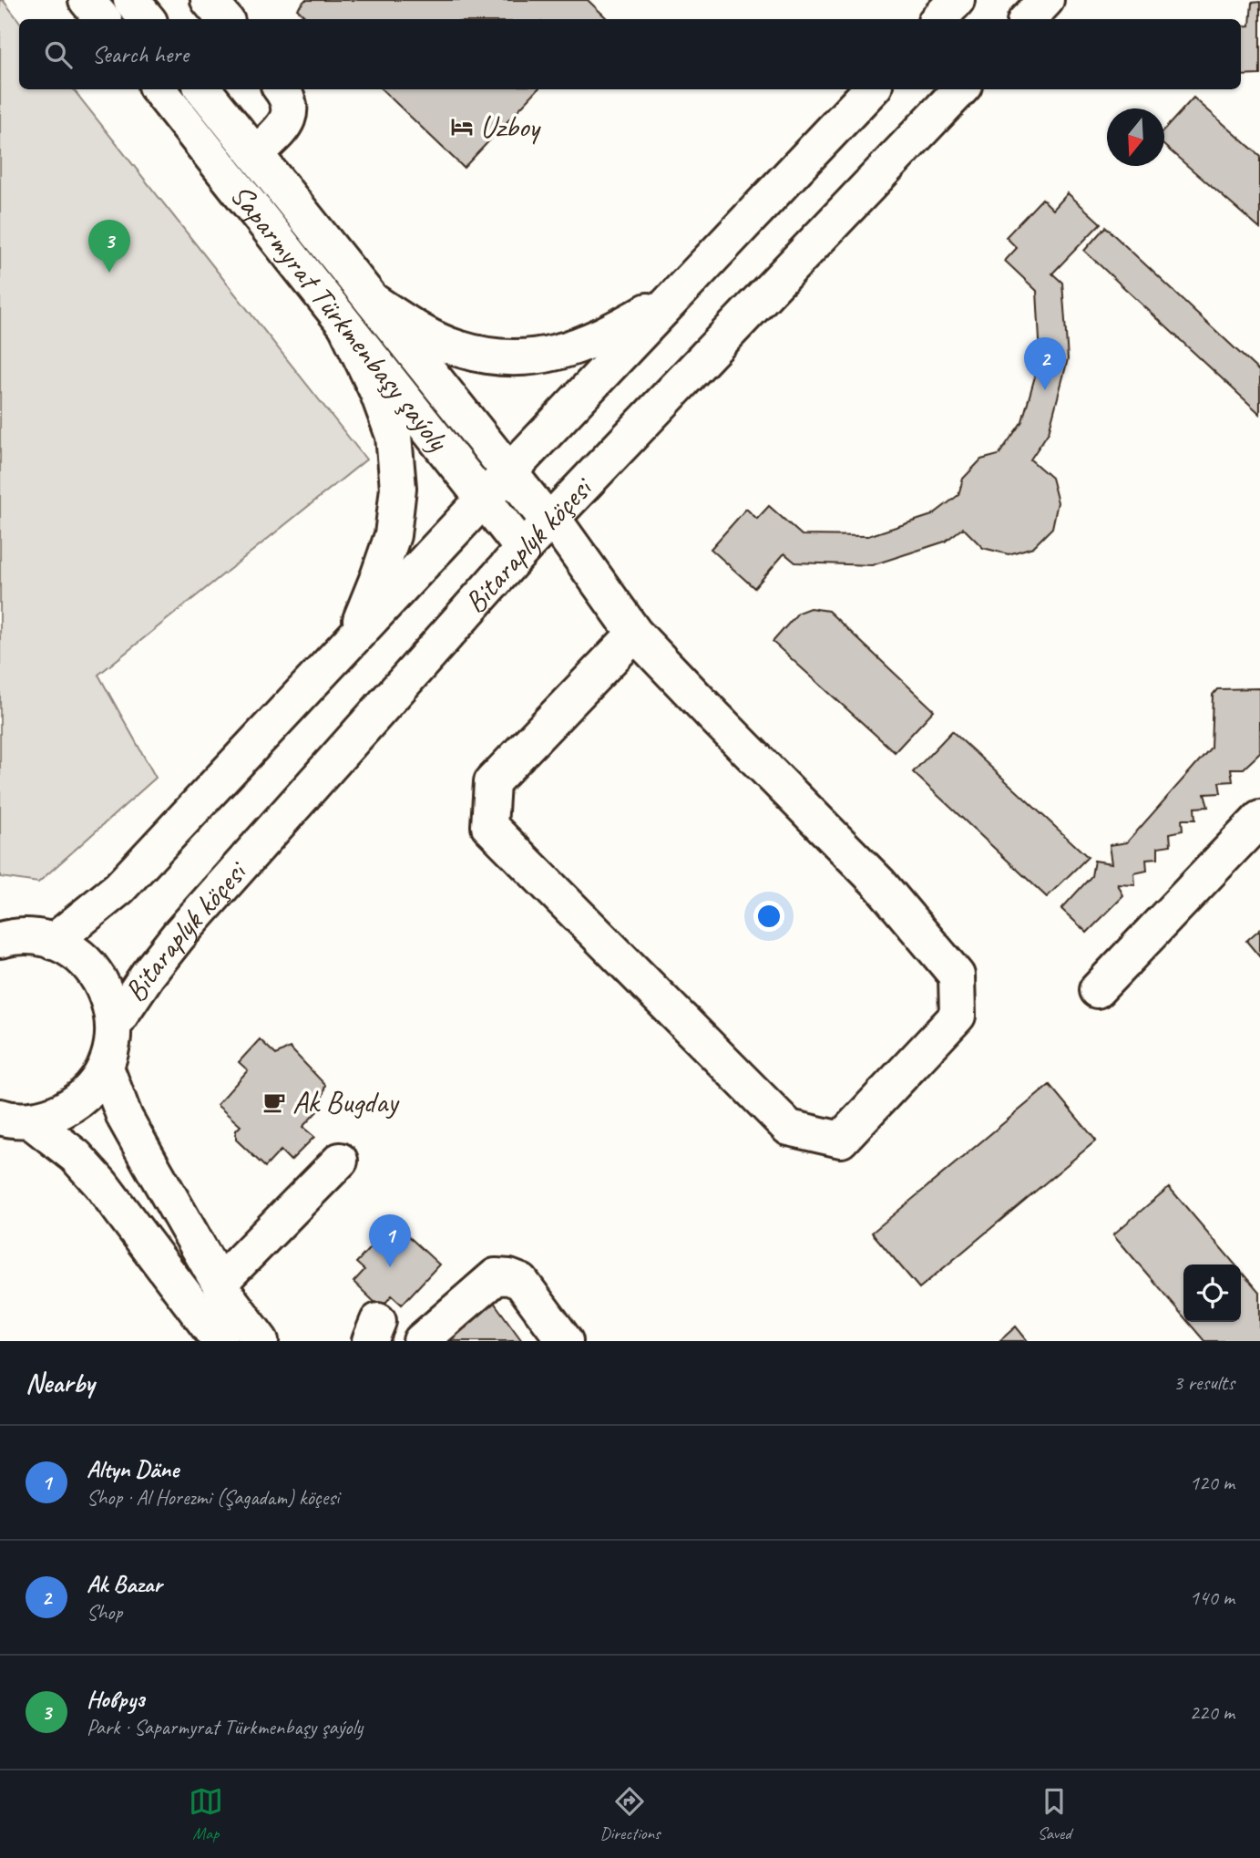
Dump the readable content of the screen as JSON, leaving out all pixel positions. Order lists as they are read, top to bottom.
{
  "streets": {
    "main road": ["Saparmyrat Türkmenbaşy şaýoly", "Bitaraplyk köçesi"]
  },
  "crossings": [
    ["Saparmyrat Türkmenbaşy şaýoly", "Bitaraplyk köçesi"]
  ],
  "places": {
    "hotel": ["Uzboy"],
    "cafe": ["Ak Bugday"]
  },
  "north": "bottom",
  "page": {
    "search": "Search here",
    "pins": ["3", "2", "1"],
    "heading": ["Nearby", "3 results"],
    "list": [
      {
        "mark": "1",
        "name": "Altyn Däne",
        "note": "Shop · Al Horezmi (Şagadam) köçesi",
        "value": "120 m"
      },
      {
        "mark": "2",
        "name": "Ak Bazar",
        "note": "Shop",
        "value": "140 m"
      },
      {
        "mark": "3",
        "name": "Новруз",
        "note": "Park · Saparmyrat Türkmenbaşy şaýoly",
        "value": "220 m"
      }
    ],
    "nav": ["Map", "Directions", "Saved"]
  }
}
